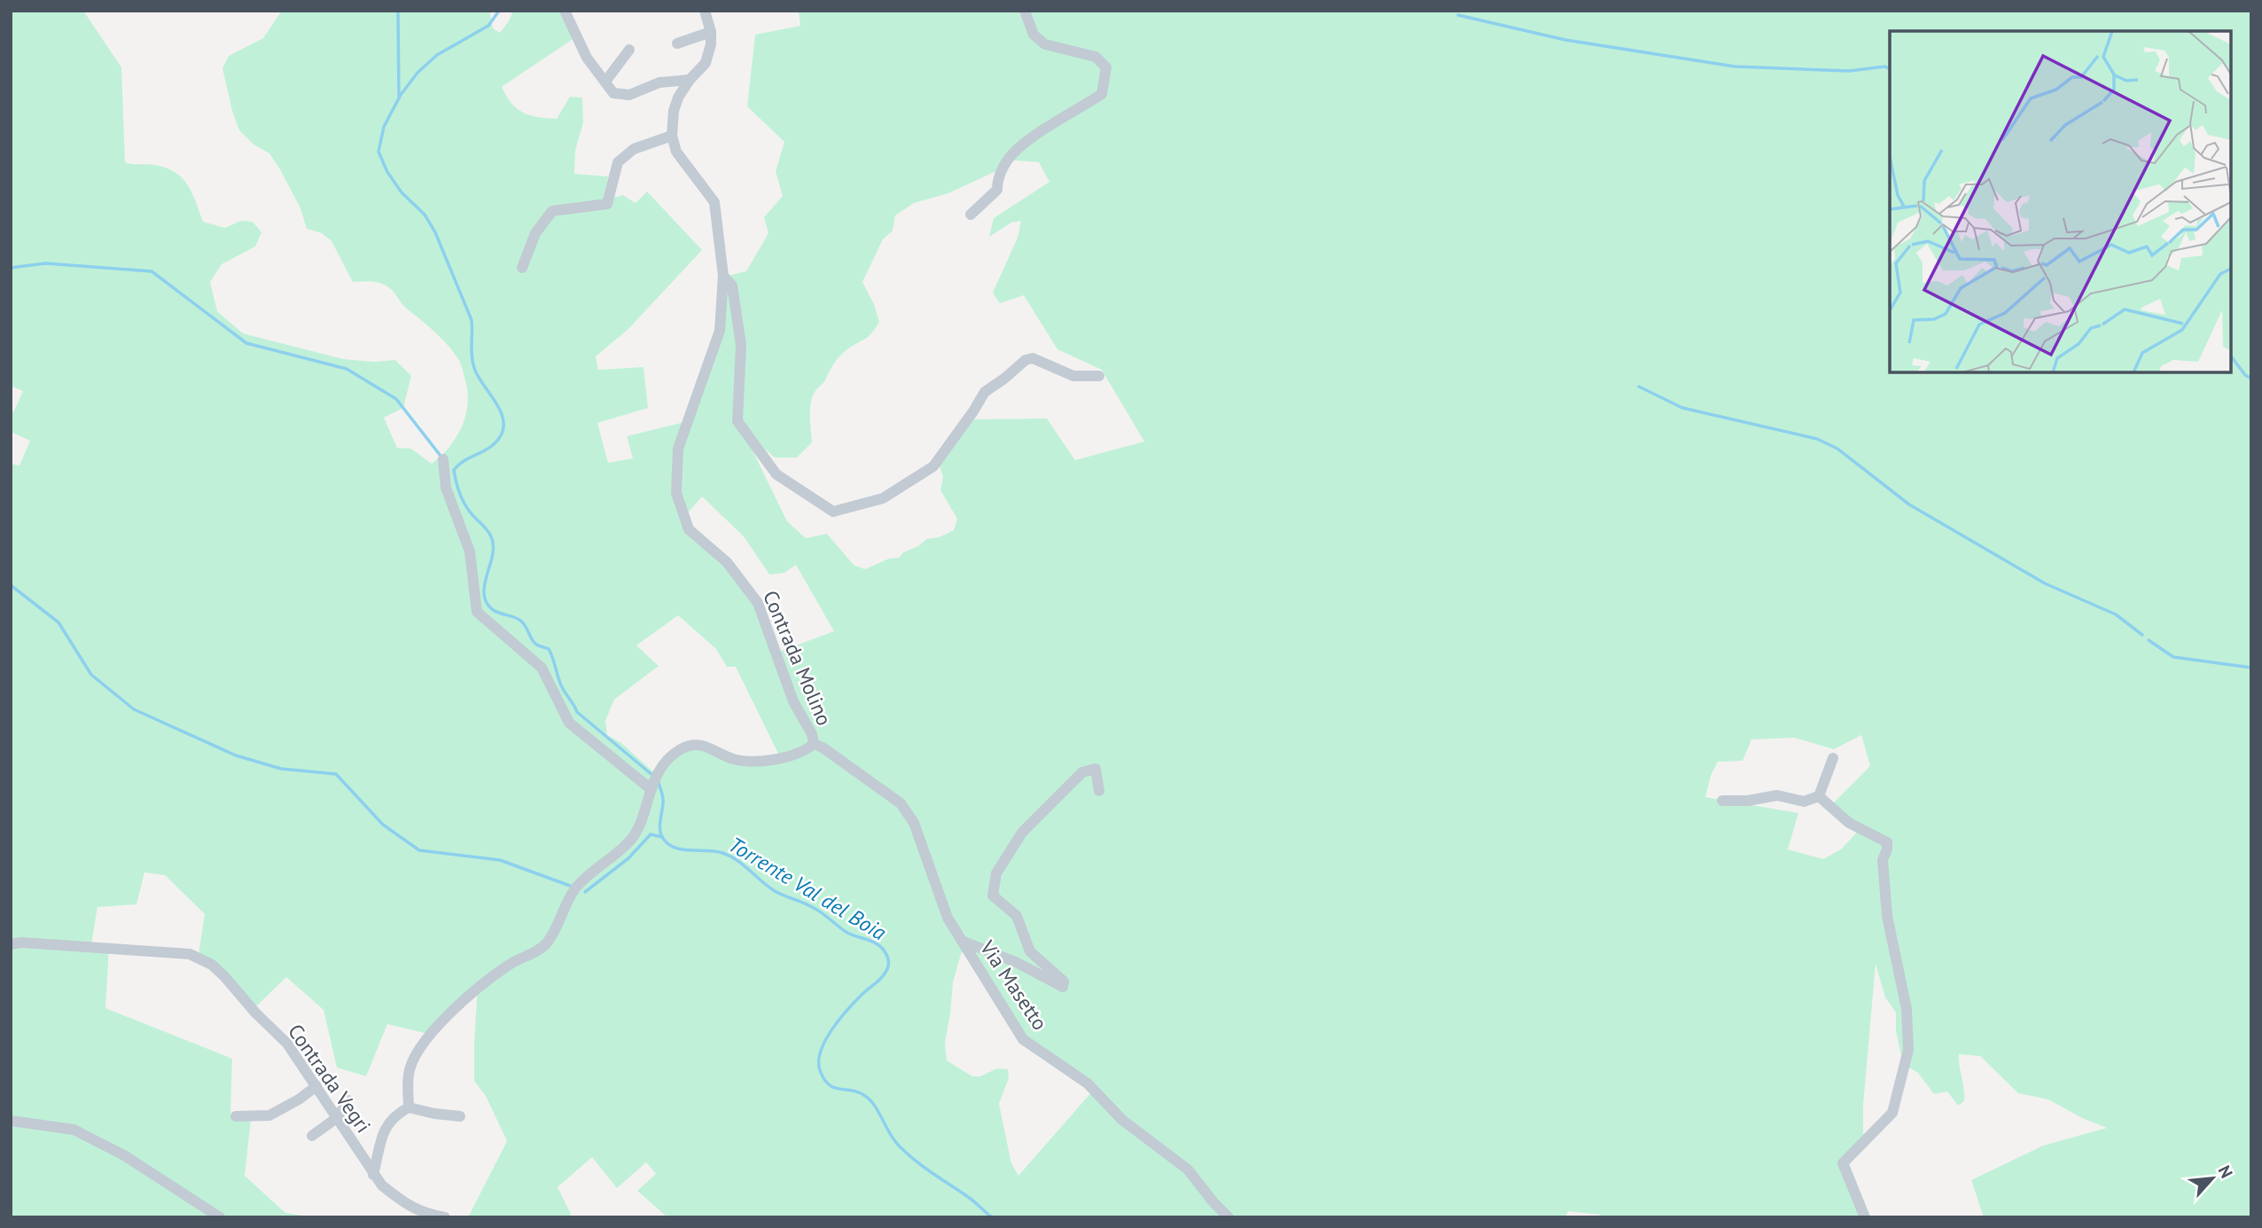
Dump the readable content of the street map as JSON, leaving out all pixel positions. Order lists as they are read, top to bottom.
{
  "streets": {
    "street": ["Contrada Molino", "Via Masetto", "Contrada Vegri"]
  },
  "crossings": [
    ["Contrada Molino", "Via Masetto"]
  ],
  "water": ["Torrente Val del Boia"],
  "north": "top right"
}
